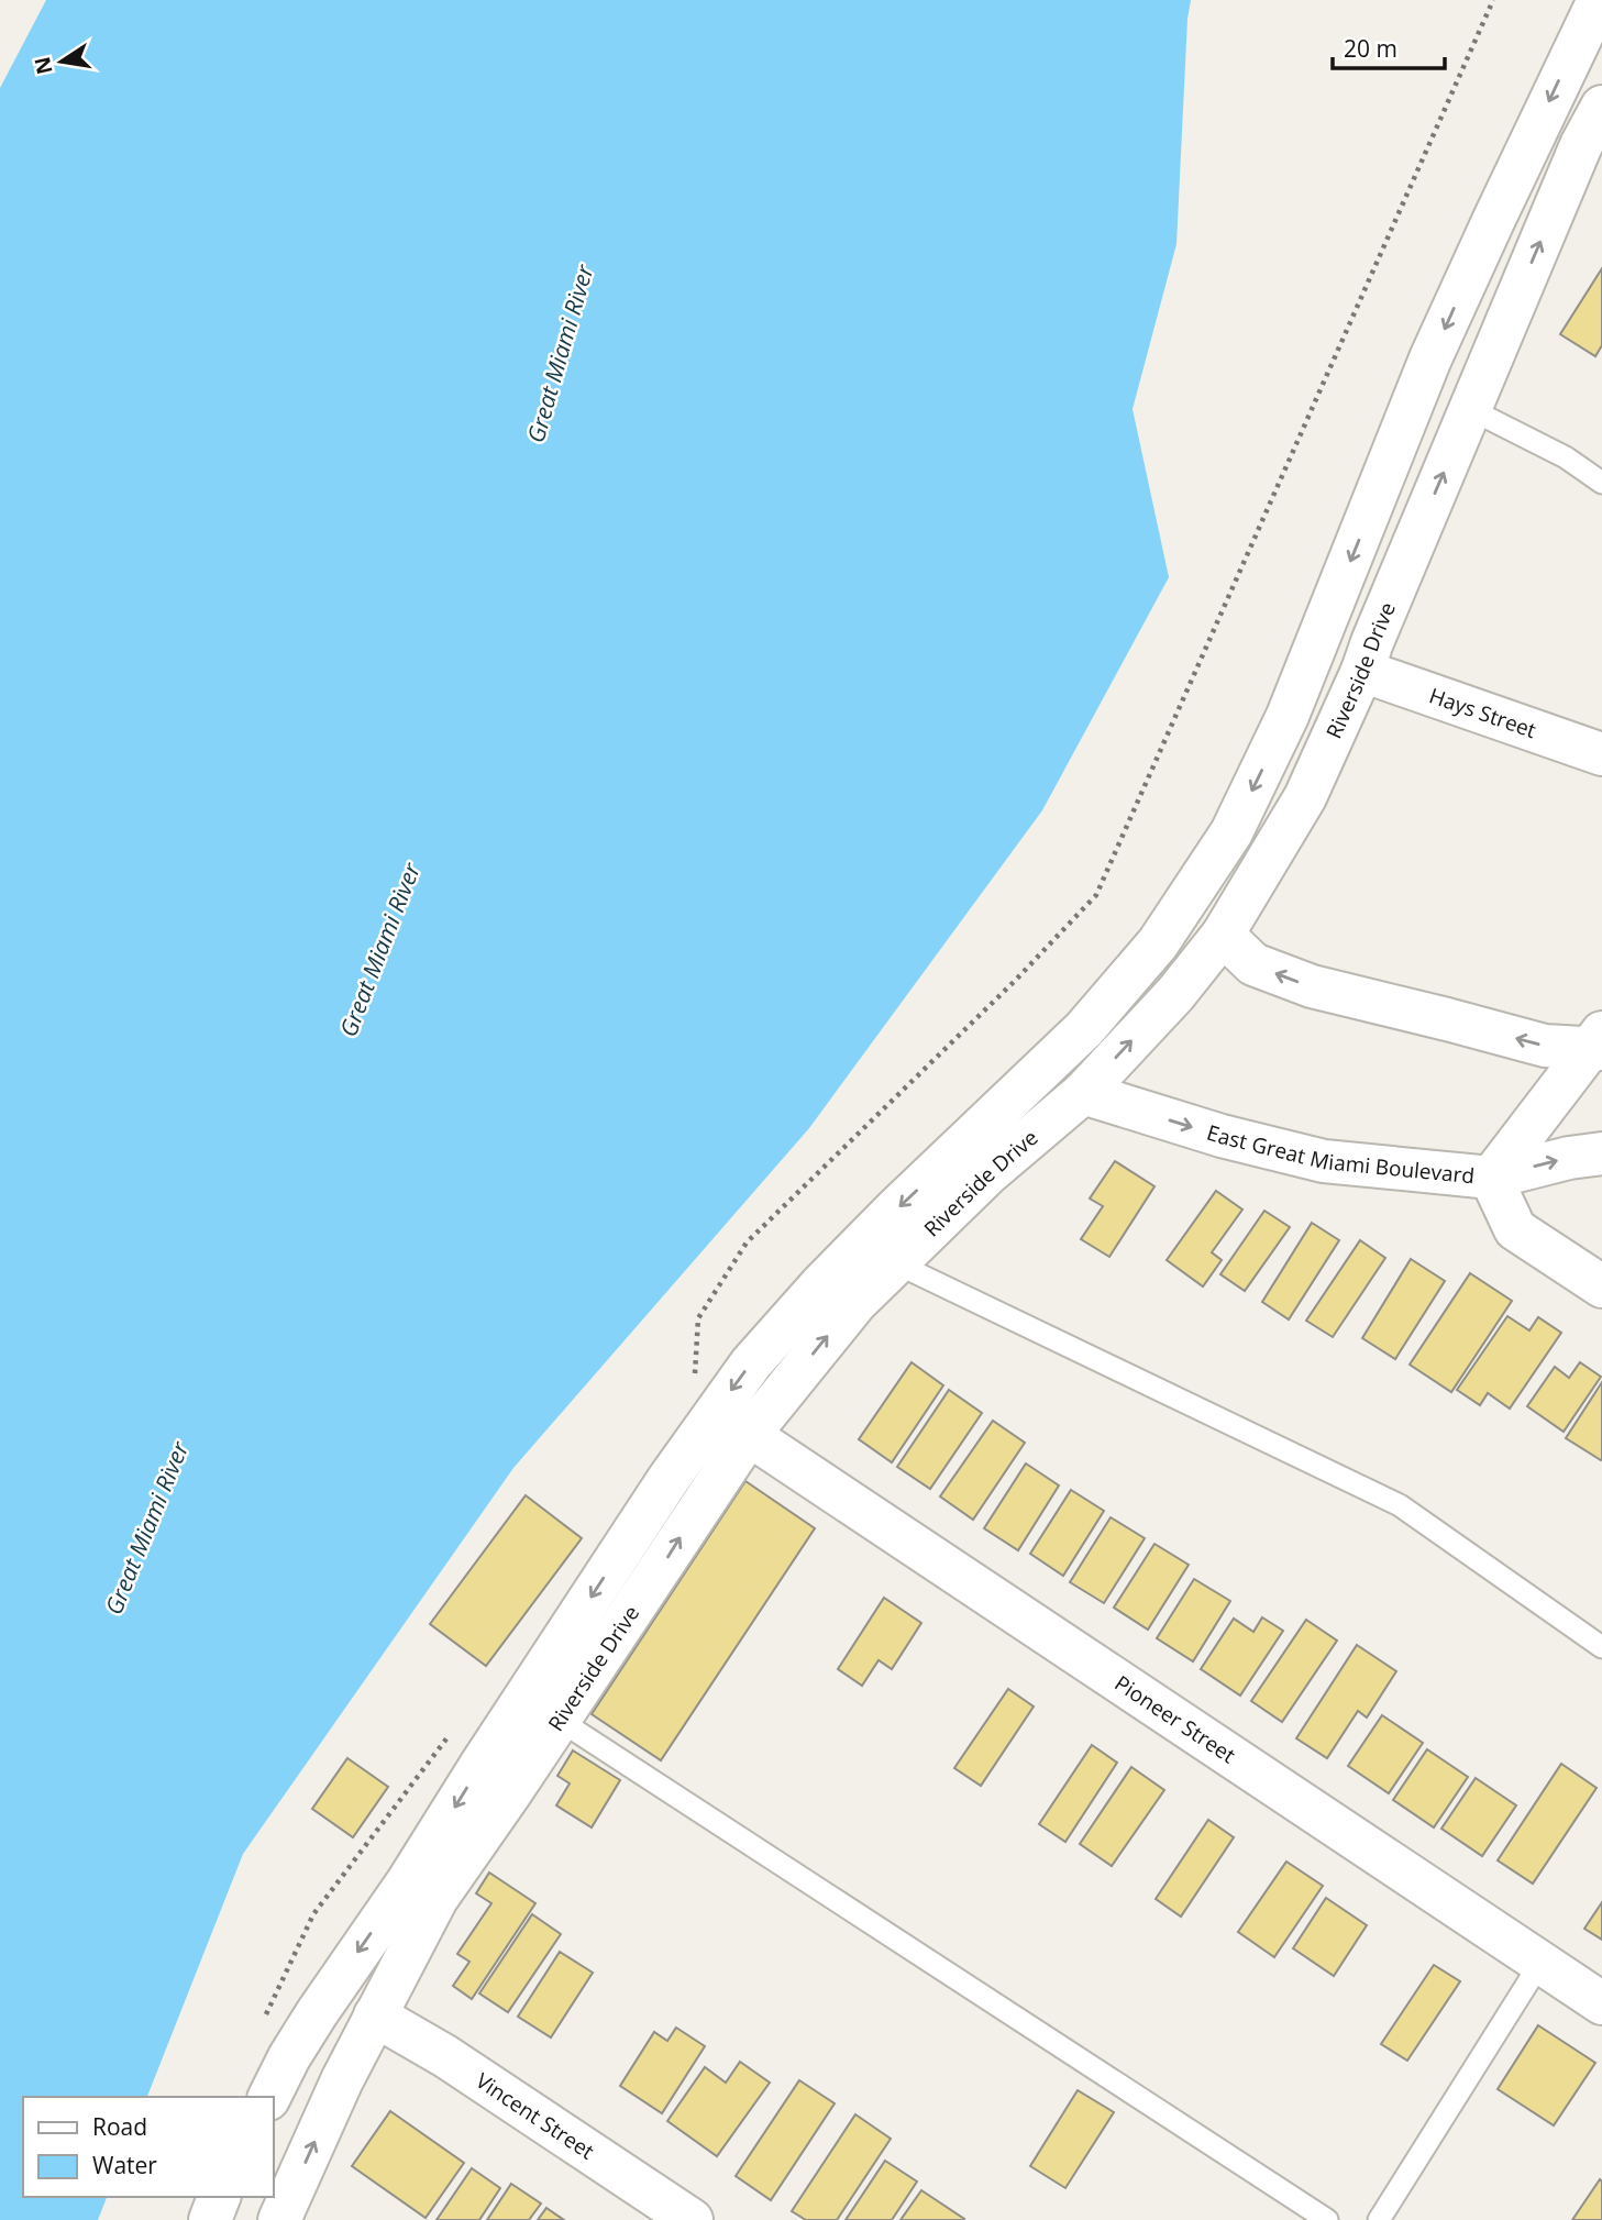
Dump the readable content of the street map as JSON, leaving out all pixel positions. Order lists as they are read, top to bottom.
{
  "streets": {
    "main road": [
      "Riverside Drive",
      "Hays Street",
      "East Great Miami Boulevard",
      "Pioneer Street",
      "Vincent Street"
    ]
  },
  "crossings": [
    ["Riverside Drive", "Hays Street"],
    ["Riverside Drive", "East Great Miami Boulevard"],
    ["Riverside Drive", "Pioneer Street"],
    ["Riverside Drive", "Vincent Street"]
  ],
  "water": ["Great Miami River"],
  "legend": ["Road", "Water"],
  "scale_bar": "20 m",
  "north": "left"
}
